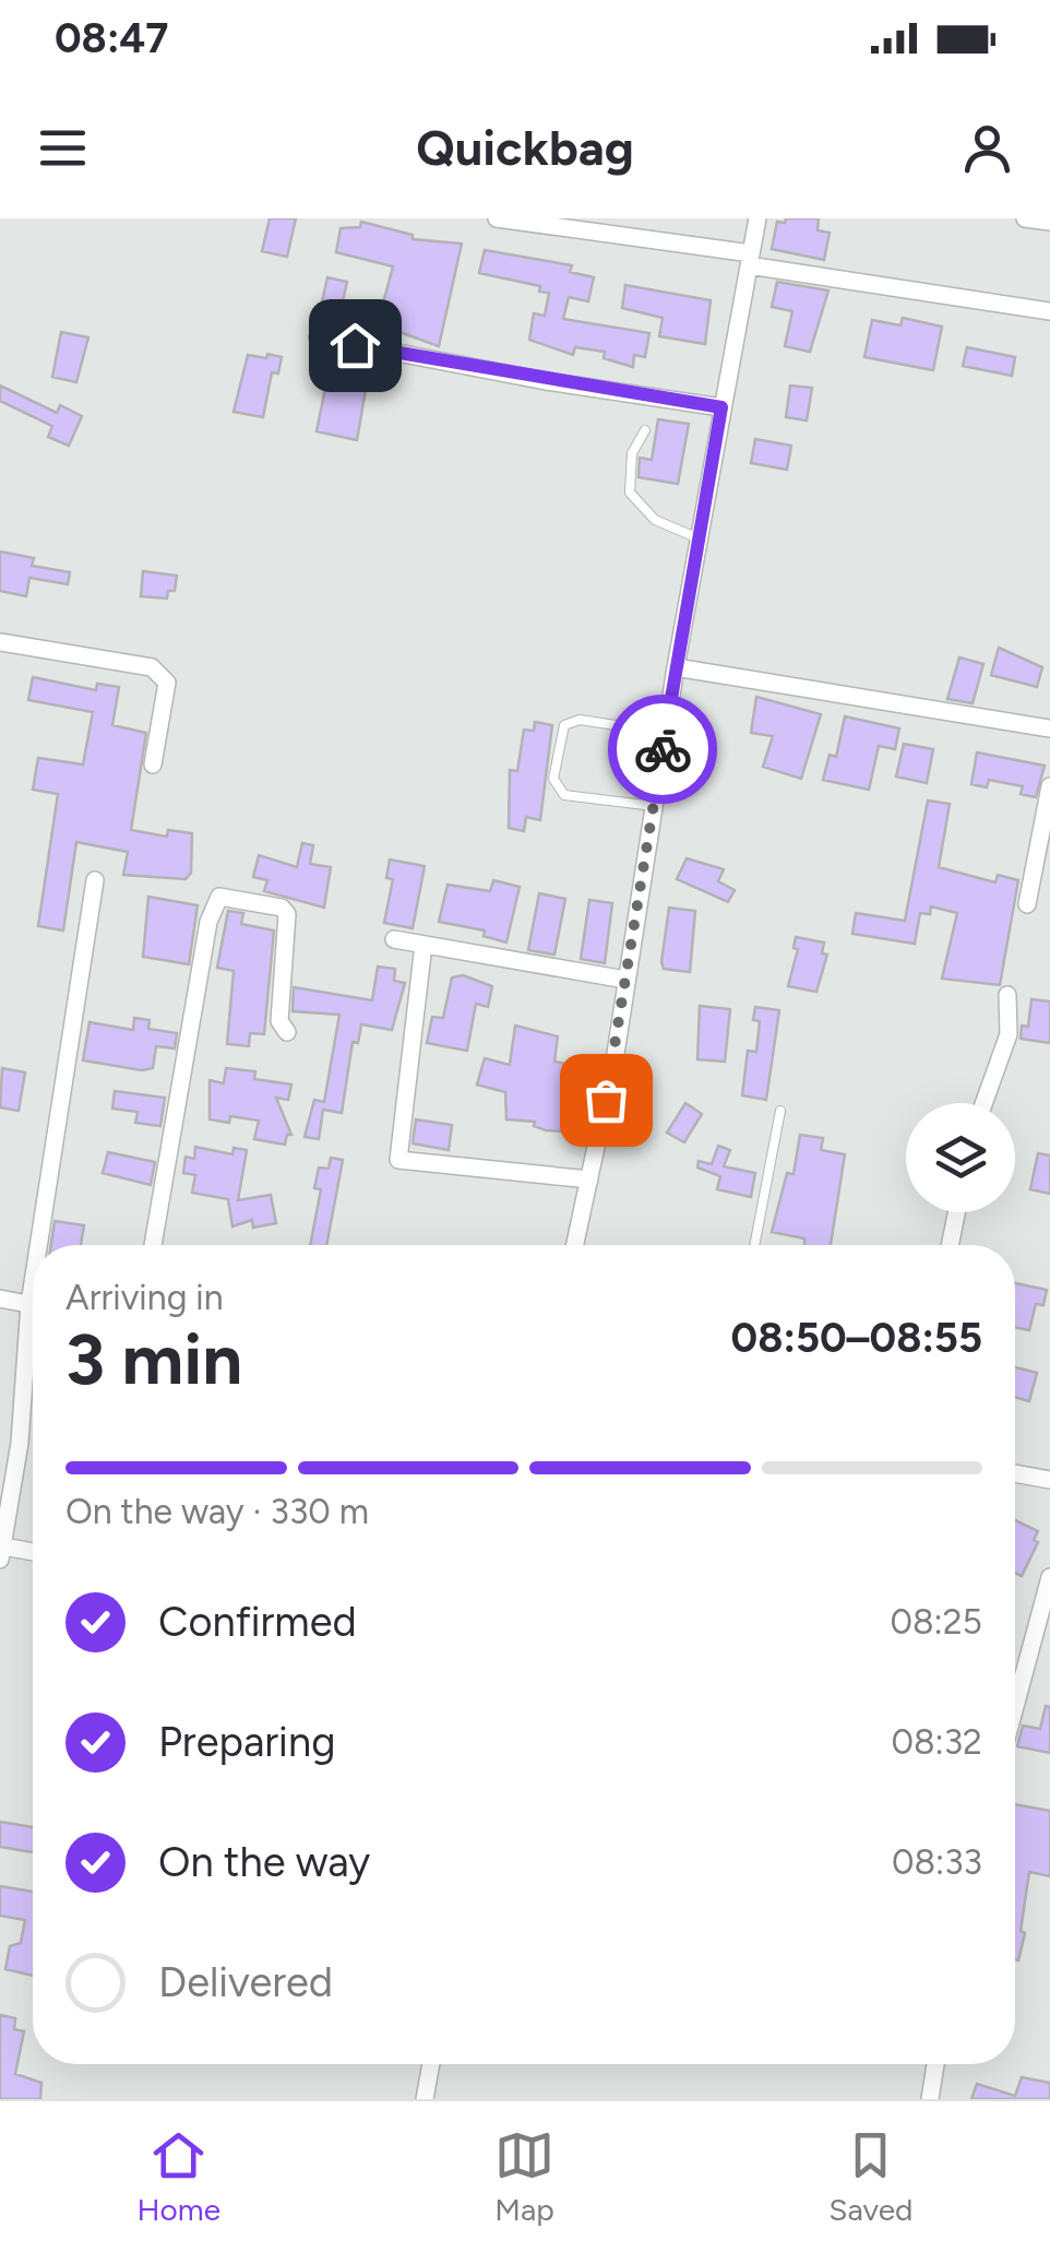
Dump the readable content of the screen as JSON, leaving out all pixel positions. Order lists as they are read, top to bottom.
{
  "page": {
    "status": "08:47",
    "header": "Quickbag",
    "heading": ["3 min", "Arriving in", "08:50–08:55"],
    "bar": "On the way · 330 m",
    "list": [
      ["Confirmed", "08:25"],
      ["Preparing", "08:32"],
      ["On the way", "08:33"],
      "Delivered"
    ],
    "tabs": ["Home", "Map", "Saved"]
  }
}
